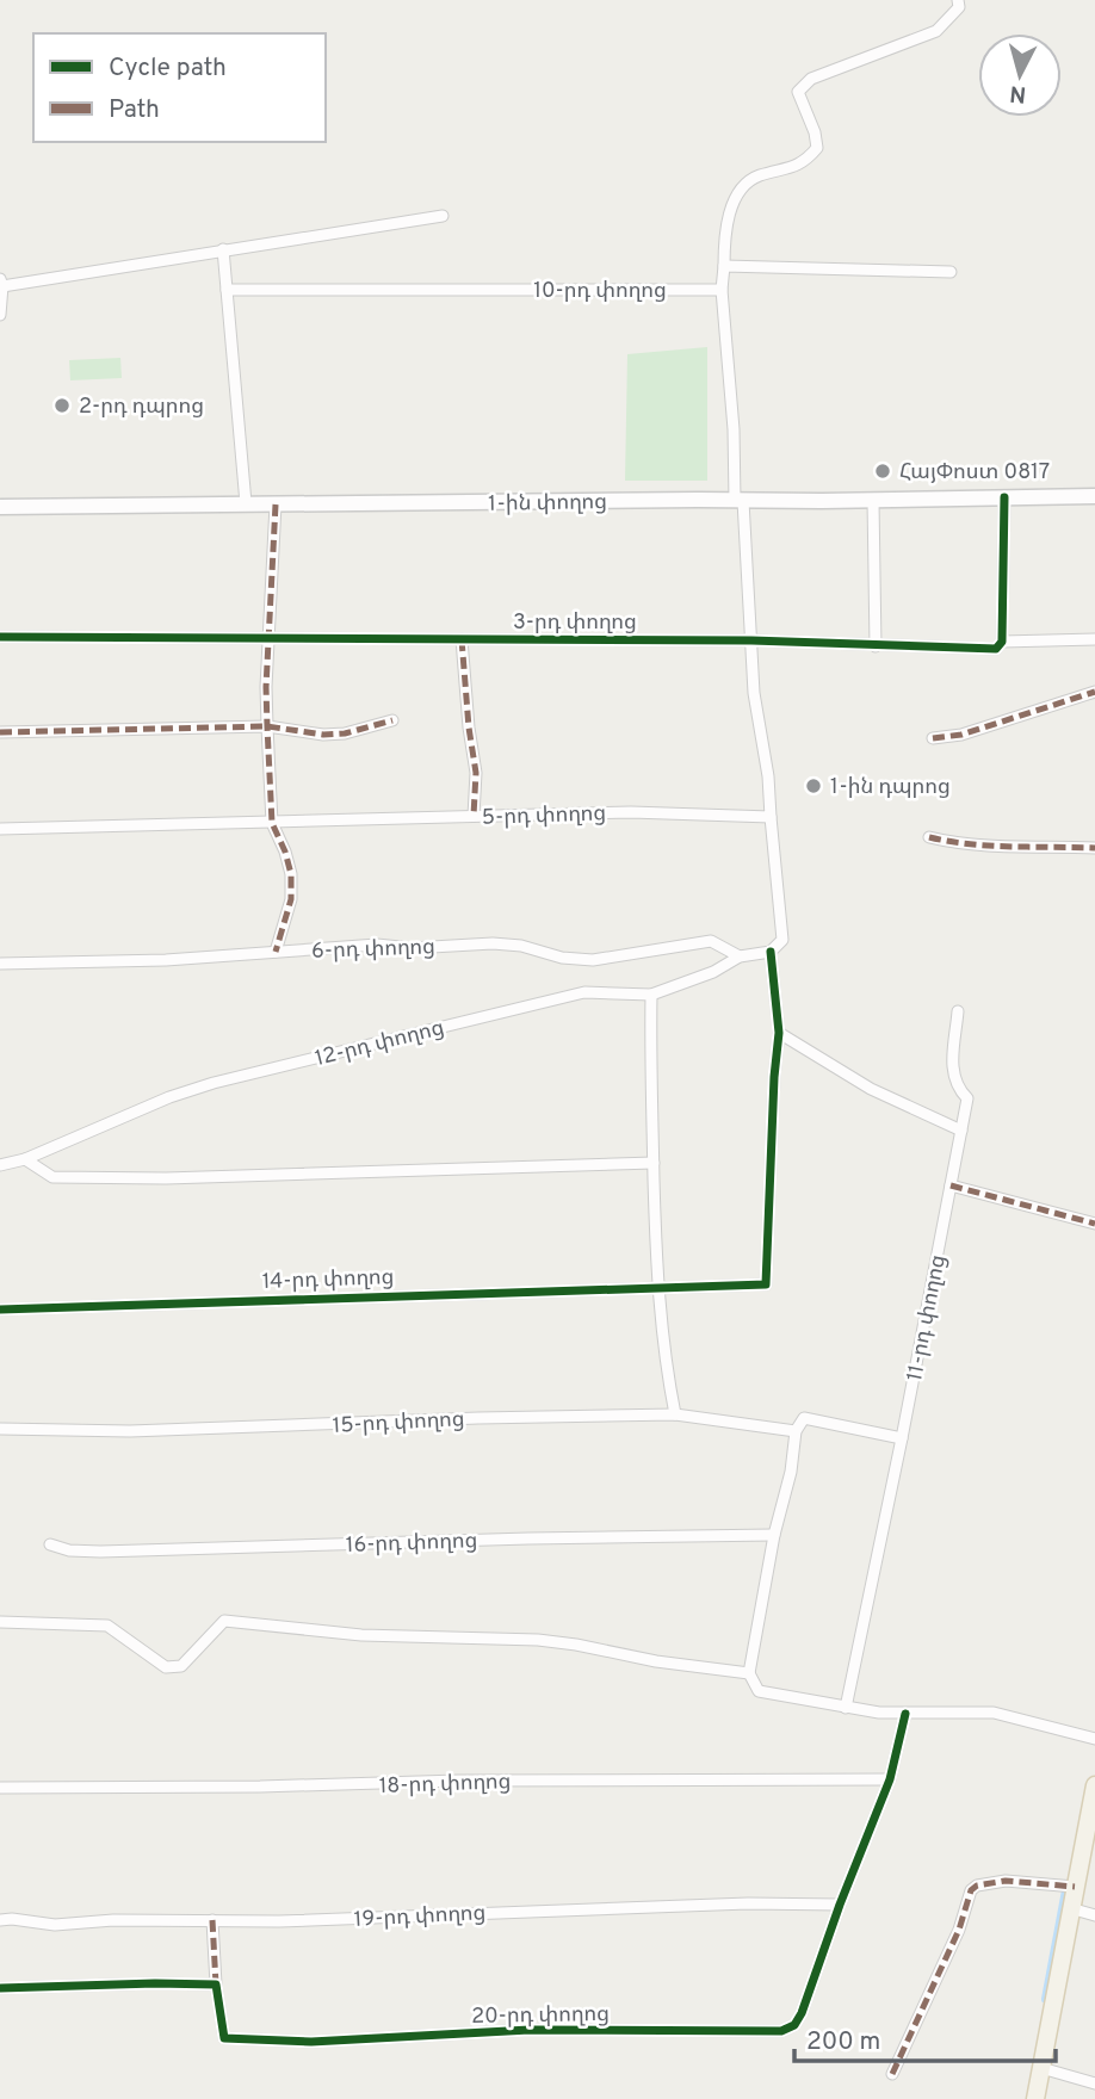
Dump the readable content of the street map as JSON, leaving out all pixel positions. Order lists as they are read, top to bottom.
{
  "streets": {
    "main road": ["1-ին փողոց"],
    "street": [
      "10-րդ փողոց",
      "3-րդ փողոց",
      "5-րդ փողոց",
      "6-րդ փողոց",
      "12-րդ փողոց",
      "14-րդ փողոց",
      "11-րդ փողոց",
      "15-րդ փողոց",
      "16-րդ փողոց",
      "18-րդ փողոց",
      "19-րդ փողոց",
      "20-րդ փողոց"
    ]
  },
  "crossings": [
    ["6-րդ փողոց", "12-րդ փողոց"],
    ["18-րդ փողոց", "20-րդ փողոց"],
    ["19-րդ փողոց", "20-րդ փողոց"]
  ],
  "places": ["2-րդ դպրոց", "ՀայՓոստ 0817", "1-ին դպրոց"],
  "legend": ["Cycle path", "Path"],
  "scale_bar": "200 m",
  "north": "bottom"
}
